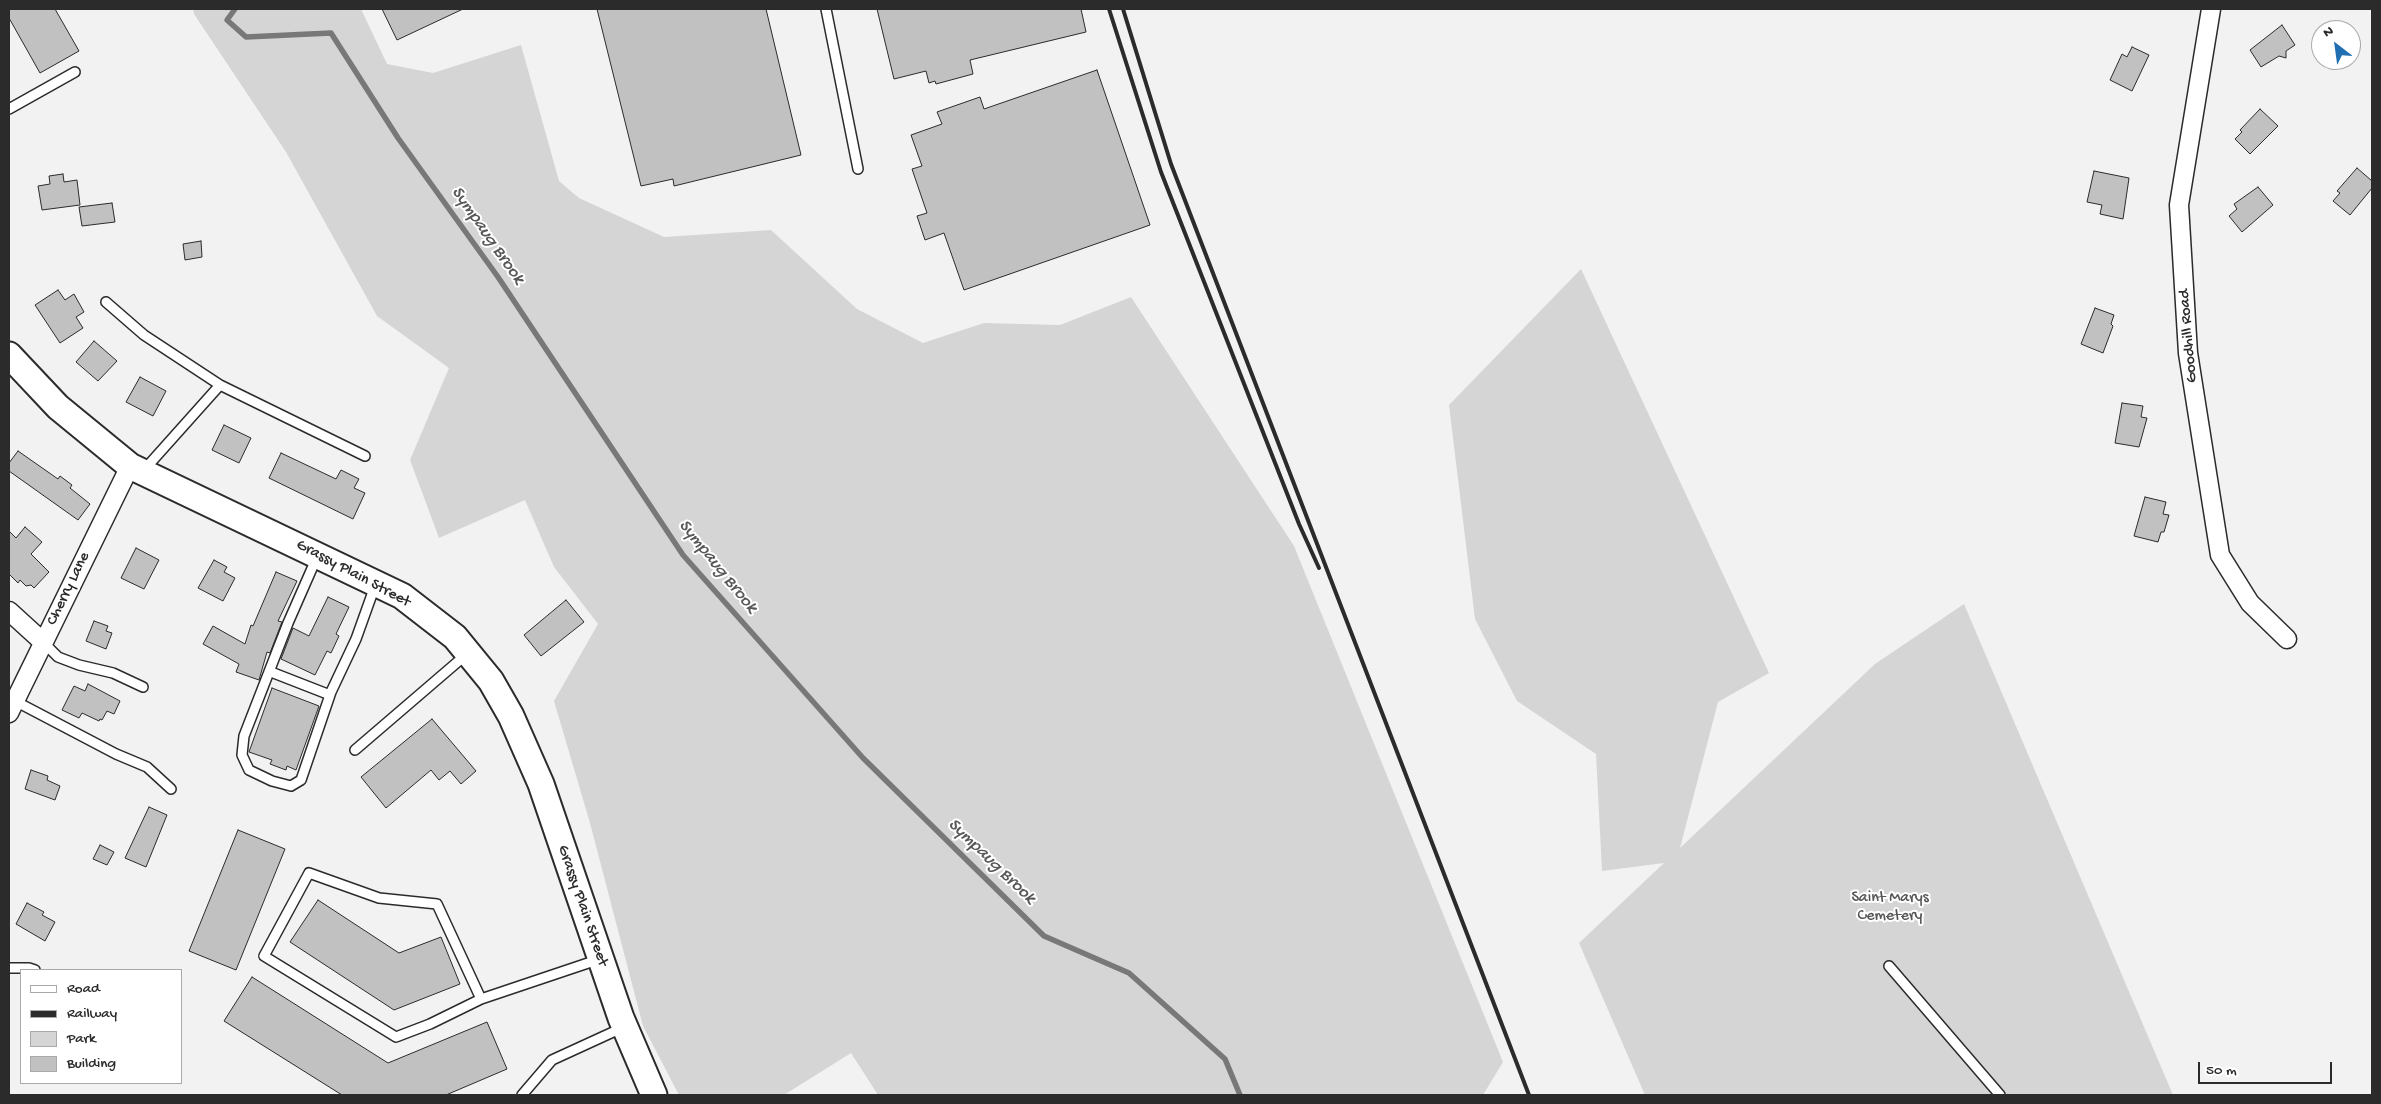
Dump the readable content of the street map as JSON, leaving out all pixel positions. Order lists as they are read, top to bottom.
{
  "streets": {
    "main road": ["Grassy Plain Street"],
    "street": ["Goodhill Road", "Cherry Lane"]
  },
  "crossings": [
    ["Grassy Plain Street", "Cherry Lane"]
  ],
  "water": ["Sympaug Brook"],
  "parks": ["Saint Marys Cemetery"],
  "legend": [
    "Road",
    "Railway",
    "Park",
    "Building"
  ],
  "scale_bar": "50 m",
  "north": "top left"
}
